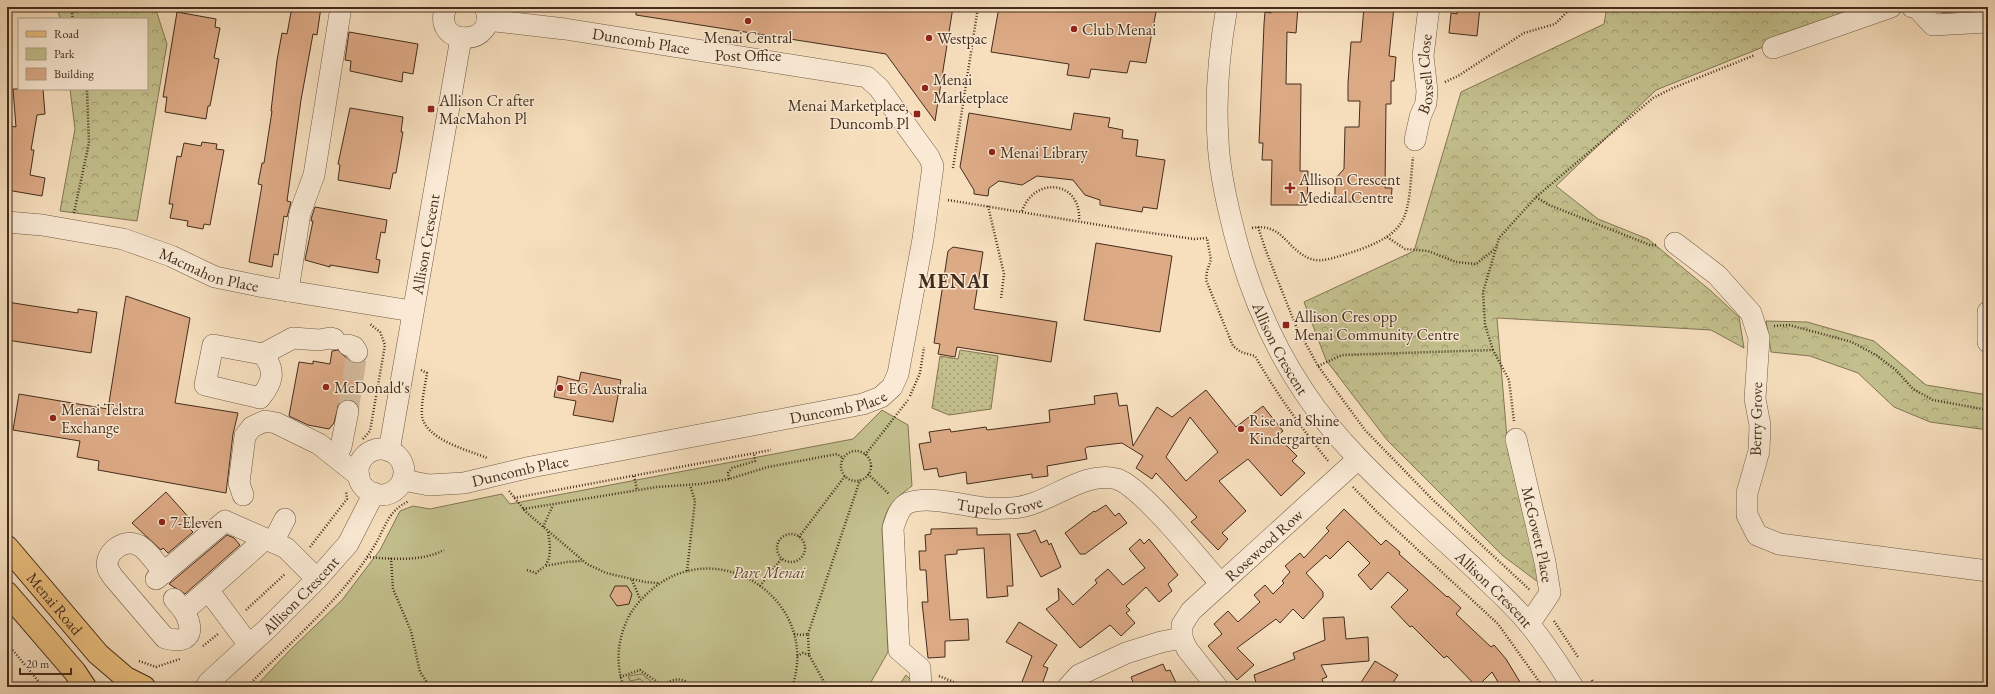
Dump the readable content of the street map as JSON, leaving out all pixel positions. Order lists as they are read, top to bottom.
{
  "streets": {
    "main road": ["Menai Road"],
    "street": [
      "Duncomb Place",
      "Boxsell Close",
      "Allison Crescent",
      "Macmahon Place",
      "Berry Grove",
      "Tupelo Grove",
      "McGovett Place",
      "Rosewood Row"
    ]
  },
  "crossings": [
    ["Duncomb Place", "Allison Crescent"],
    ["Allison Crescent", "Macmahon Place"],
    ["Allison Crescent", "McGovett Place"],
    ["Allison Crescent", "Rosewood Row"],
    ["Tupelo Grove", "Rosewood Row"]
  ],
  "districts": ["MENAI"],
  "parks": ["Parc Menai"],
  "places": {
    "other": [
      "Menai Central Post Office",
      "Club Menai",
      "Westpac",
      "Menai Marketplace",
      "Menai Library",
      "McDonald's",
      "EG Australia",
      "Menai Telstra Exchange",
      "Rise and Shine Kindergarten",
      "7-Eleven"
    ],
    "transit": ["Allison Cr after MacMahon Pl", "Menai Marketplace, Duncomb Pl", "Allison Cres opp Menai Community Centre"],
    "health": ["Allison Crescent Medical Centre"]
  },
  "legend": ["Road", "Park", "Building"],
  "scale_bar": "20 m"
}
